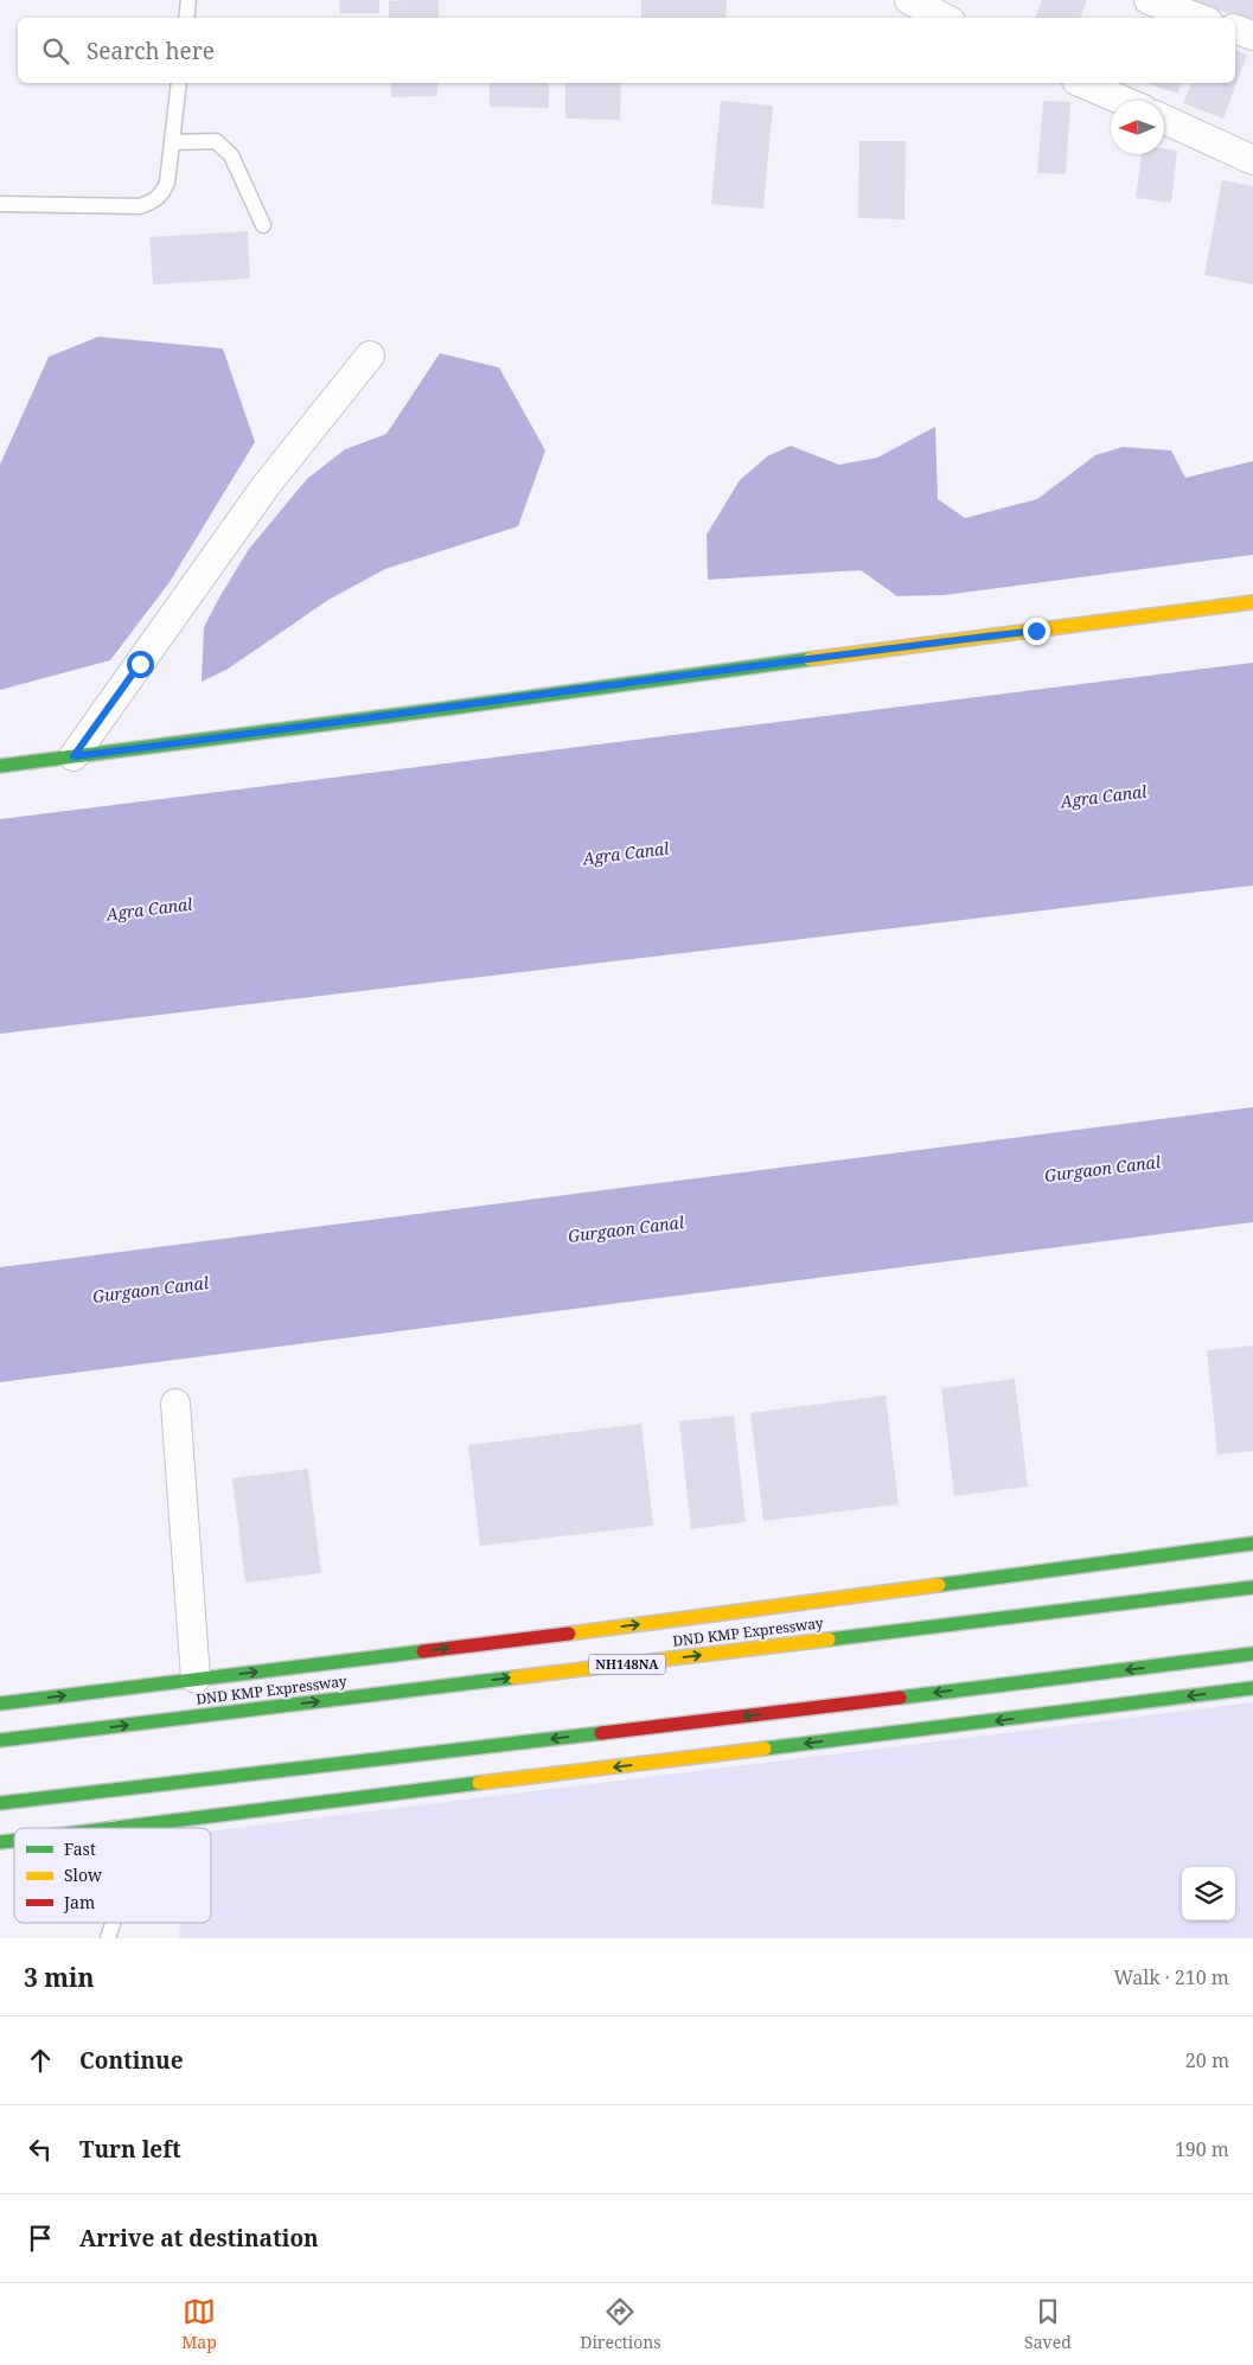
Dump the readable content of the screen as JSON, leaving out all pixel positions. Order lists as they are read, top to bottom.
{
  "streets": {
    "main road": ["DND KMP Expressway", "NH148NA"]
  },
  "water": ["Agra Canal", "Gurgaon Canal"],
  "legend": ["Fast", "Slow", "Jam"],
  "north": "left",
  "page": {
    "search": "Search here",
    "heading": ["3 min", "Walk · 210 m"],
    "list": [
      ["Continue", "20 m"],
      ["Turn left", "190 m"],
      "Arrive at destination"
    ],
    "nav": ["Map", "Directions", "Saved"]
  }
}
